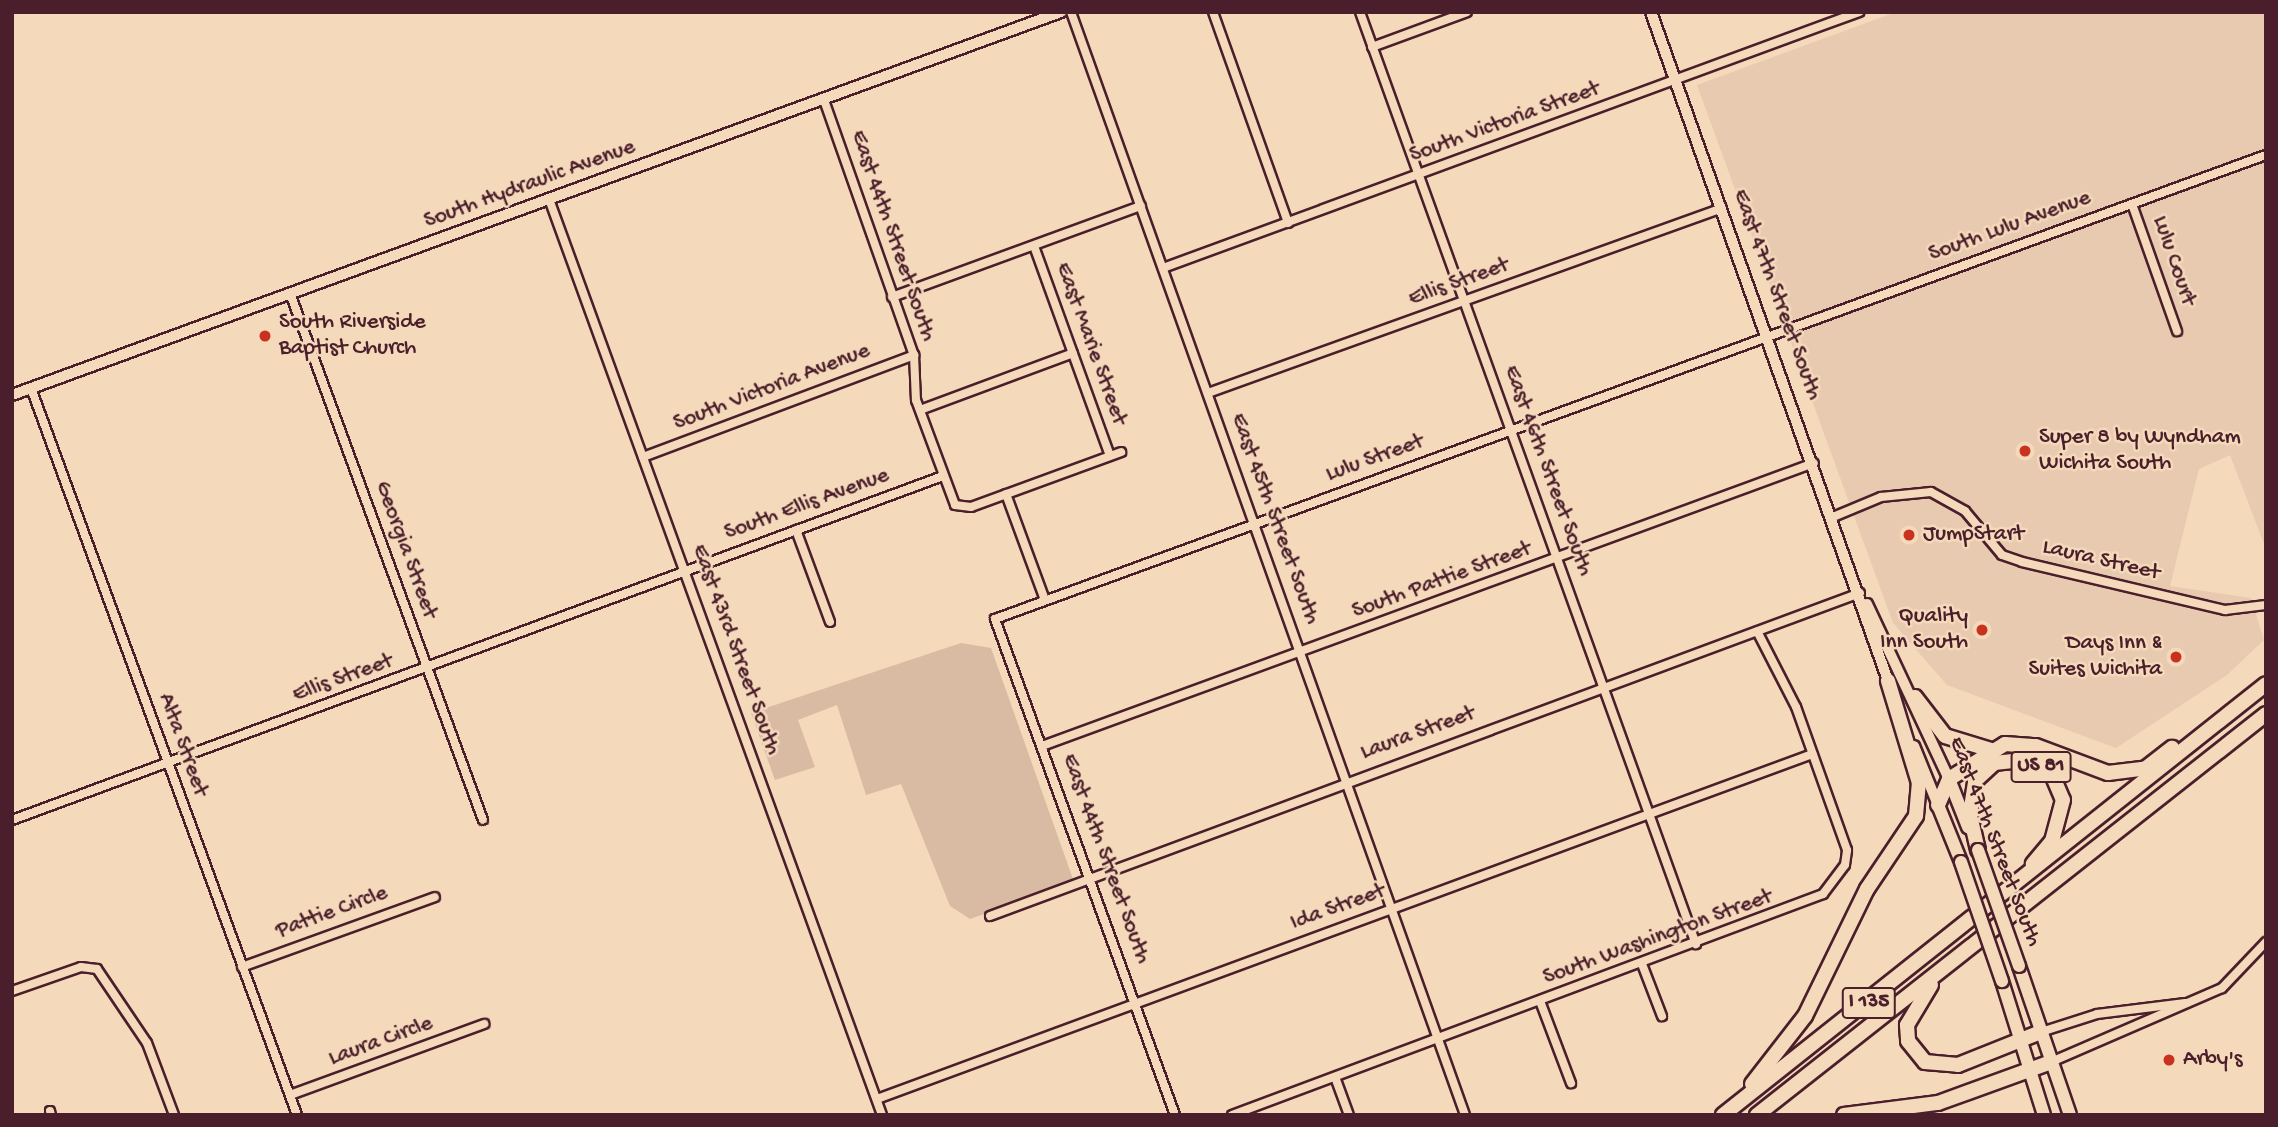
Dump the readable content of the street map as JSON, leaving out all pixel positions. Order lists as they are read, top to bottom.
{
  "streets": {
    "highway": ["US 81", "I 135"],
    "main road": ["East 47th Street South"],
    "street": [
      "South Victoria Street",
      "South Hydraulic Avenue",
      "South Lulu Avenue",
      "East 44th Street South",
      "Lulu Court",
      "Ellis Street",
      "East Marie Street",
      "South Victoria Avenue",
      "Lulu Street",
      "East 46th Street South",
      "South Ellis Avenue",
      "East 45th Street South",
      "Georgia Street",
      "Laura Street",
      "South Pattie Street",
      "East 43rd Street South",
      "Alta Street",
      "Ida Street",
      "Pattie Circle",
      "South Washington Street",
      "Laura Circle"
    ]
  },
  "crossings": [
    ["South Victoria Street", "East 47th Street South"],
    ["South Victoria Street", "East 46th Street South"],
    ["South Victoria Street", "East 45th Street South"],
    ["South Hydraulic Avenue", "East 44th Street South"],
    ["South Hydraulic Avenue", "Georgia Street"],
    ["South Hydraulic Avenue", "East 43rd Street South"],
    ["South Hydraulic Avenue", "Alta Street"],
    ["South Lulu Avenue", "Lulu Court"],
    ["South Lulu Avenue", "East 47th Street South"],
    ["South Lulu Avenue", "Lulu Street"],
    ["East 44th Street South", "South Victoria Avenue"],
    ["East 44th Street South", "Lulu Street"],
    ["East 44th Street South", "South Ellis Avenue"],
    ["East 44th Street South", "Laura Street"],
    ["East 44th Street South", "South Pattie Street"],
    ["East 44th Street South", "Ida Street"],
    ["Ellis Street", "East 47th Street South"],
    ["Ellis Street", "East 46th Street South"],
    ["Ellis Street", "South Ellis Avenue"],
    ["Ellis Street", "East 45th Street South"],
    ["Ellis Street", "Georgia Street"],
    ["Ellis Street", "East 43rd Street South"],
    ["Ellis Street", "Alta Street"],
    ["East 47th Street South", "Lulu Street"],
    ["East 47th Street South", "Laura Street"],
    ["East 47th Street South", "South Pattie Street"],
    ["East 47th Street South", "US 81"],
    ["South Victoria Avenue", "East 43rd Street South"],
    ["Lulu Street", "East 46th Street South"],
    ["Lulu Street", "East 45th Street South"],
    ["East 46th Street South", "Laura Street"],
    ["East 46th Street South", "South Pattie Street"],
    ["East 46th Street South", "Ida Street"],
    ["East 46th Street South", "South Washington Street"],
    ["South Ellis Avenue", "East 43rd Street South"],
    ["East 45th Street South", "Laura Street"],
    ["East 45th Street South", "South Pattie Street"],
    ["East 45th Street South", "Ida Street"],
    ["East 45th Street South", "South Washington Street"],
    ["Laura Street", "South Washington Street"],
    ["East 43rd Street South", "Ida Street"],
    ["Alta Street", "Pattie Circle"],
    ["Alta Street", "Laura Circle"],
    ["US 81", "I 135"],
    ["Ida Street", "South Washington Street"]
  ],
  "places": [
    "South Riverside Baptist Church",
    "Super 8 by Wyndham Wichita South",
    "JumpStart",
    "Quality Inn South",
    "Days Inn & Suites Wichita",
    "Arby's"
  ]
}
